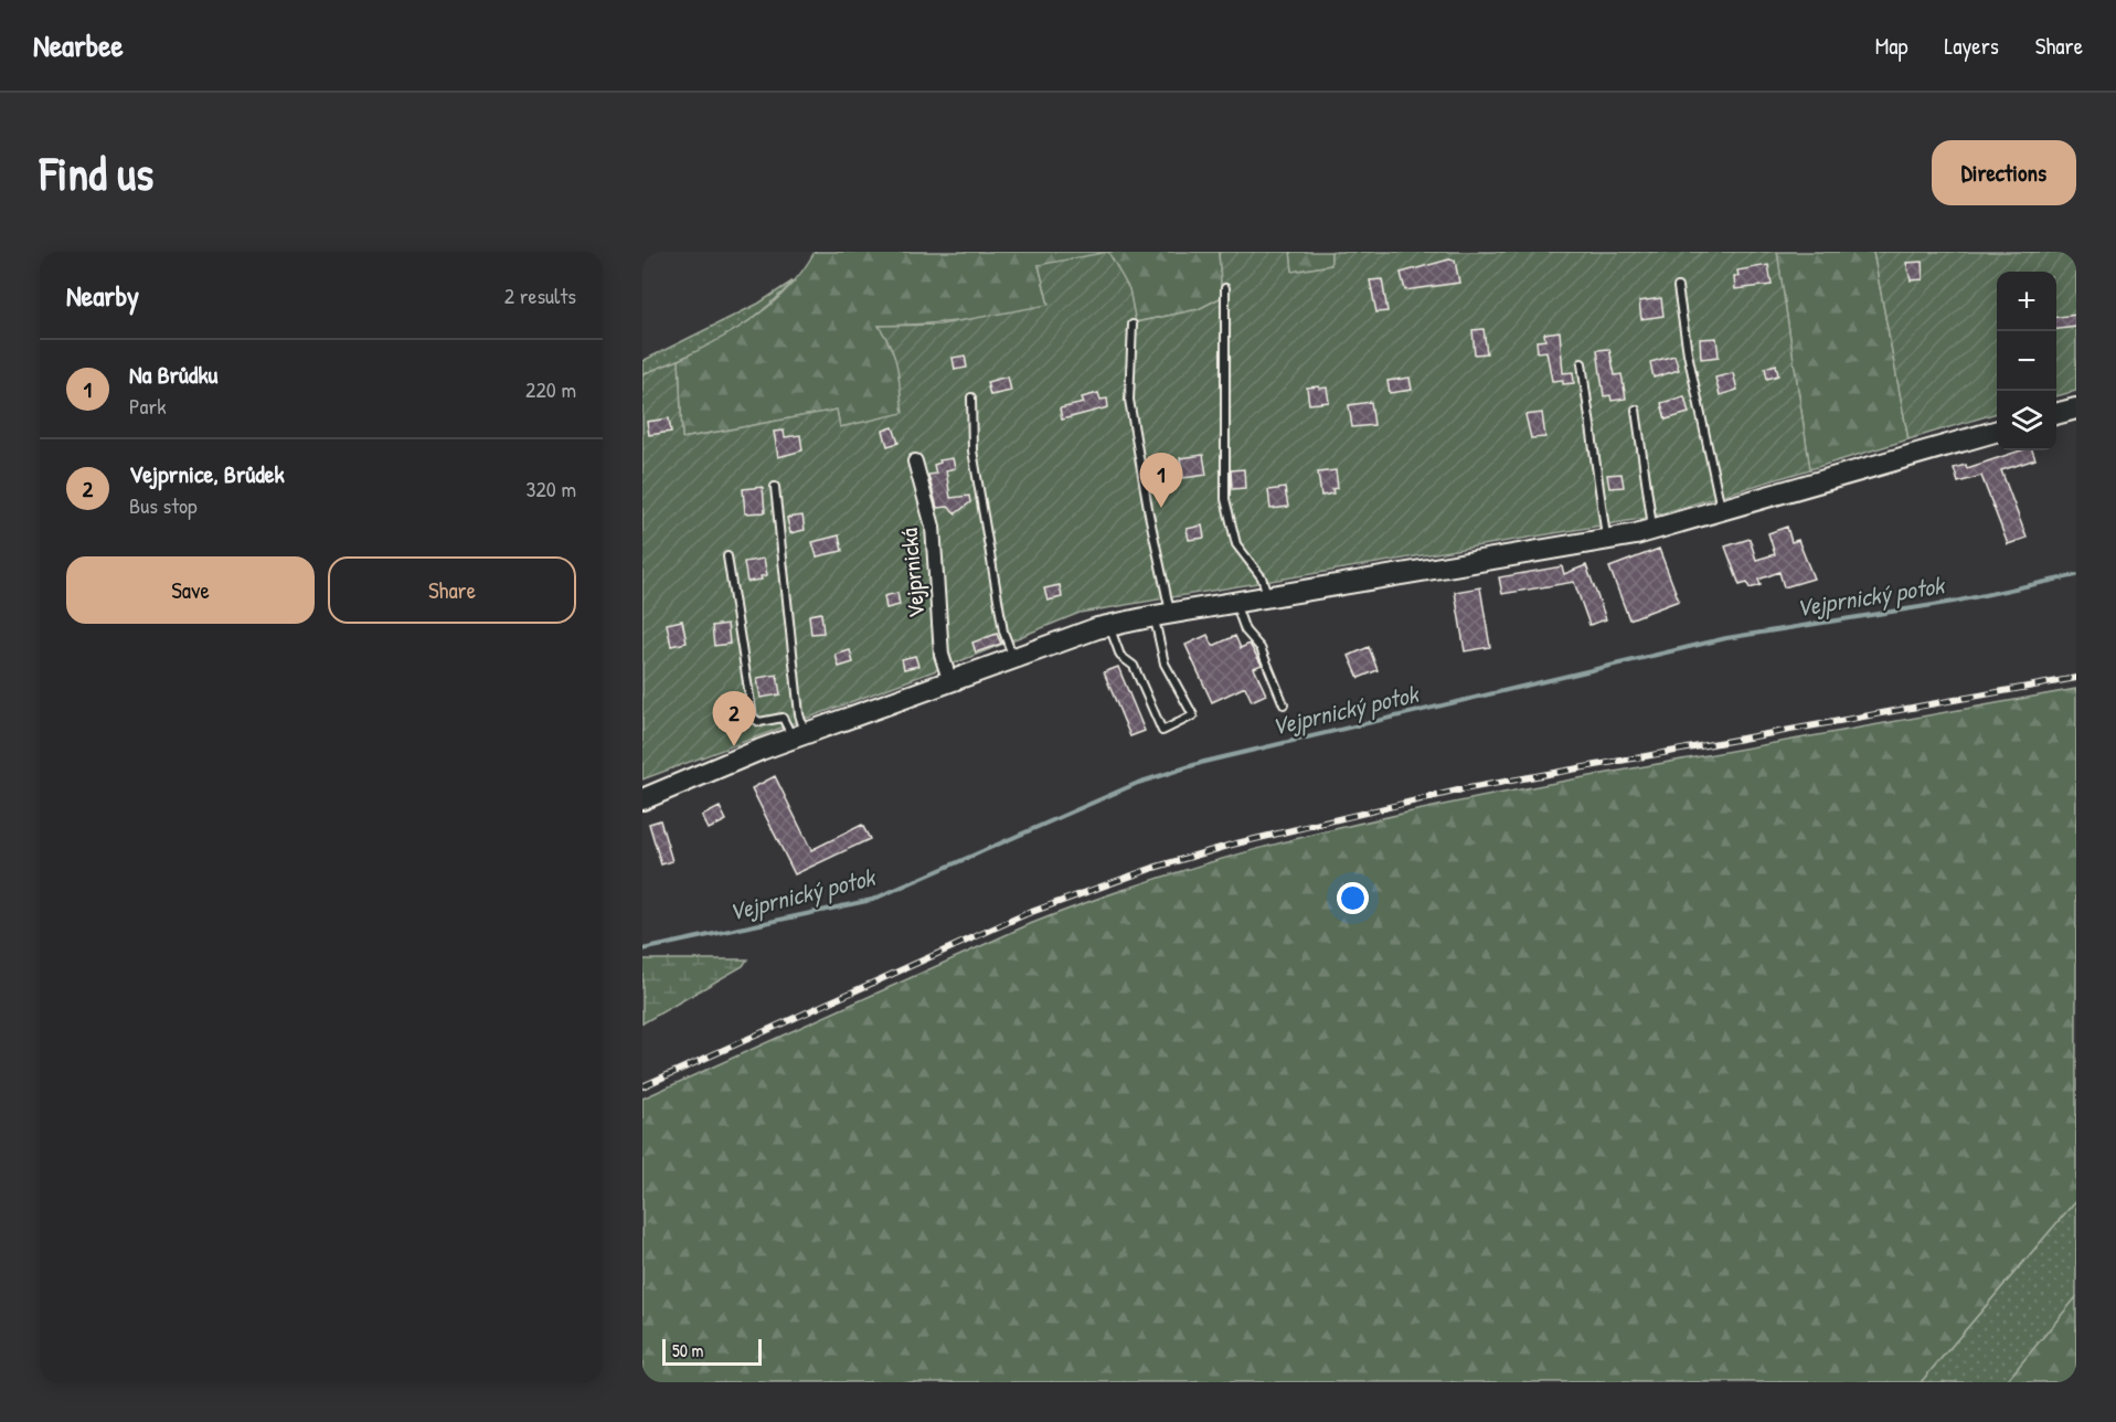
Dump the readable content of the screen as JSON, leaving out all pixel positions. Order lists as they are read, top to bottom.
{
  "streets": {
    "street": ["Vejprnická"]
  },
  "water": ["Vejprnický potok"],
  "scale_bar": "50 m",
  "page": {
    "header": "Nearbee",
    "nav": ["Map", "Layers", "Share"],
    "buttons": [
      "Directions",
      ["Save", "Share"]
    ],
    "title": "Find us",
    "heading": ["Nearby", "2 results"],
    "map_buttons": ["+", "−"],
    "list": [
      {
        "mark": "1",
        "name": "Na Brůdku",
        "note": "Park",
        "value": "220 m"
      },
      {
        "mark": "2",
        "name": "Vejprnice, Brůdek",
        "note": "Bus stop",
        "value": "320 m"
      }
    ],
    "pins": ["1", "2"],
    "scale": "50 m"
  }
}
